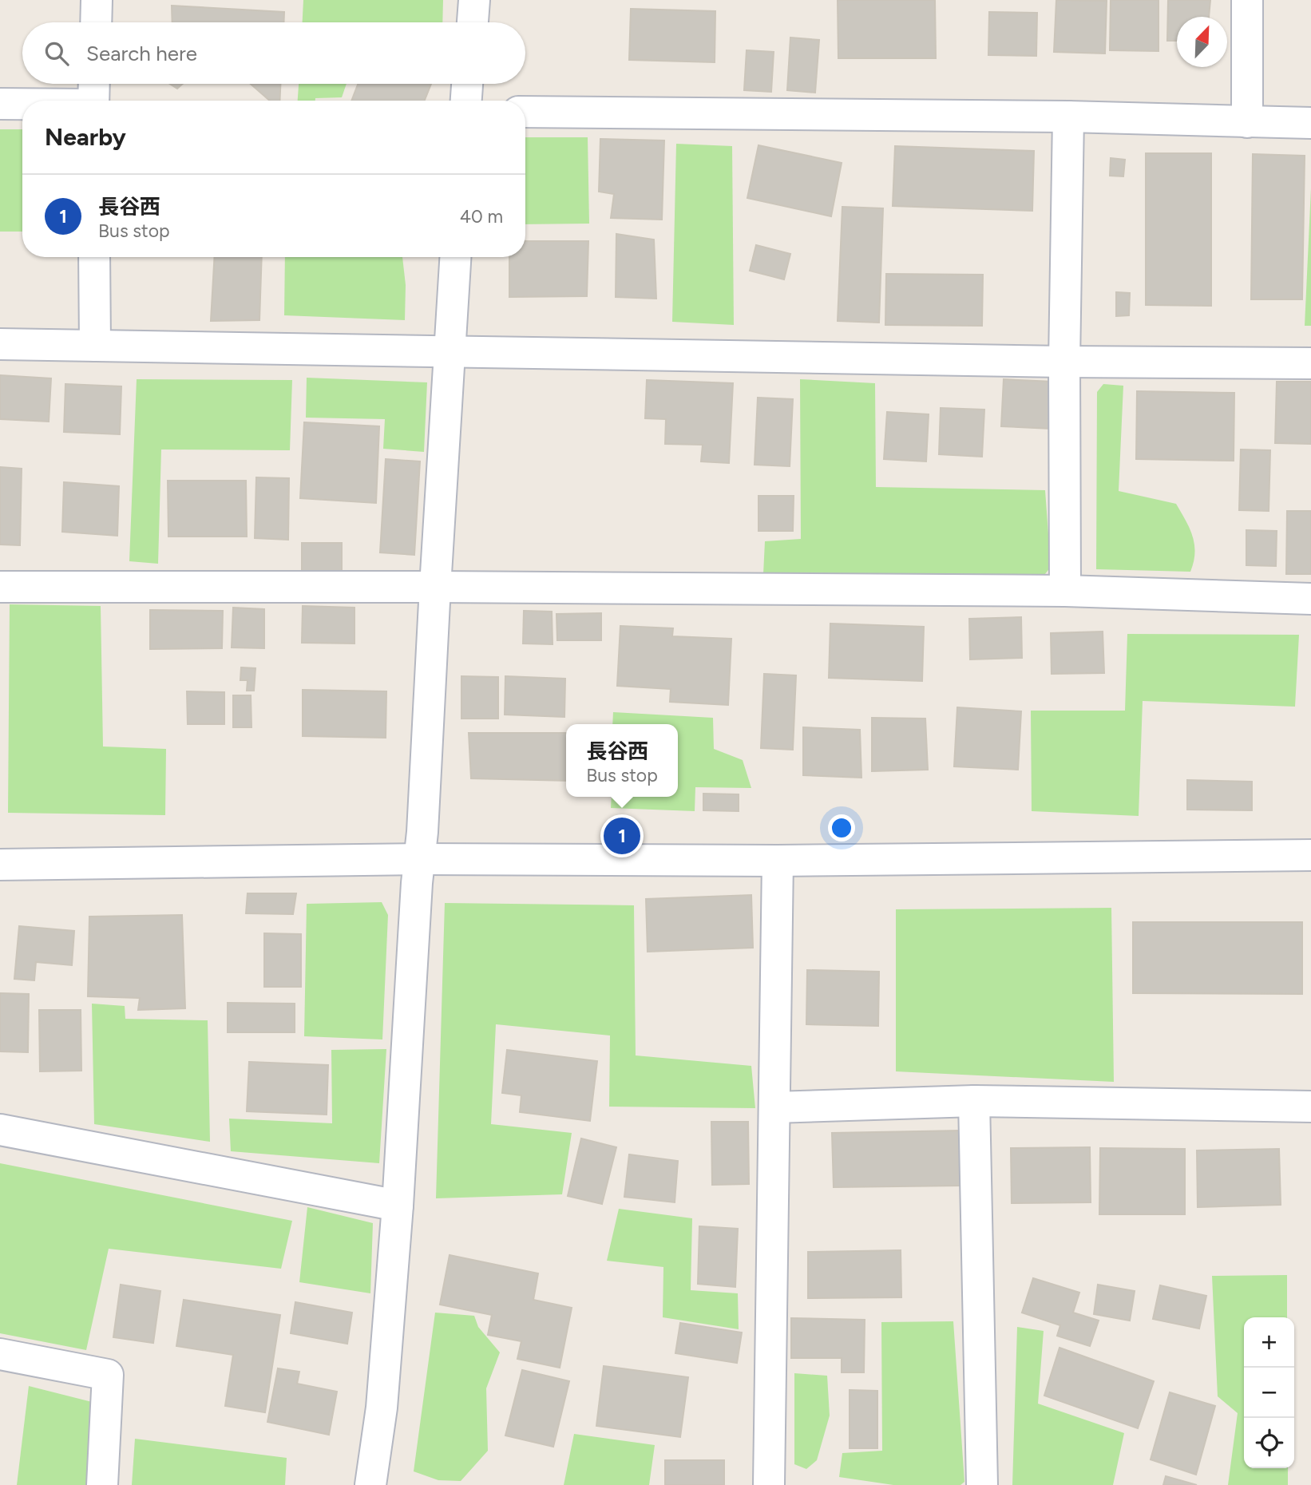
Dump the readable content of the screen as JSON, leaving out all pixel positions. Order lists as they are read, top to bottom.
{
  "north": "top right",
  "page": {
    "search": "Search here",
    "heading": "Nearby",
    "list": [
      {
        "mark": "1",
        "name": "長谷西",
        "note": "Bus stop",
        "value": "40 m"
      }
    ],
    "popup": ["長谷西", "Bus stop"],
    "pins": "1",
    "map_buttons": ["+", "−"]
  }
}
